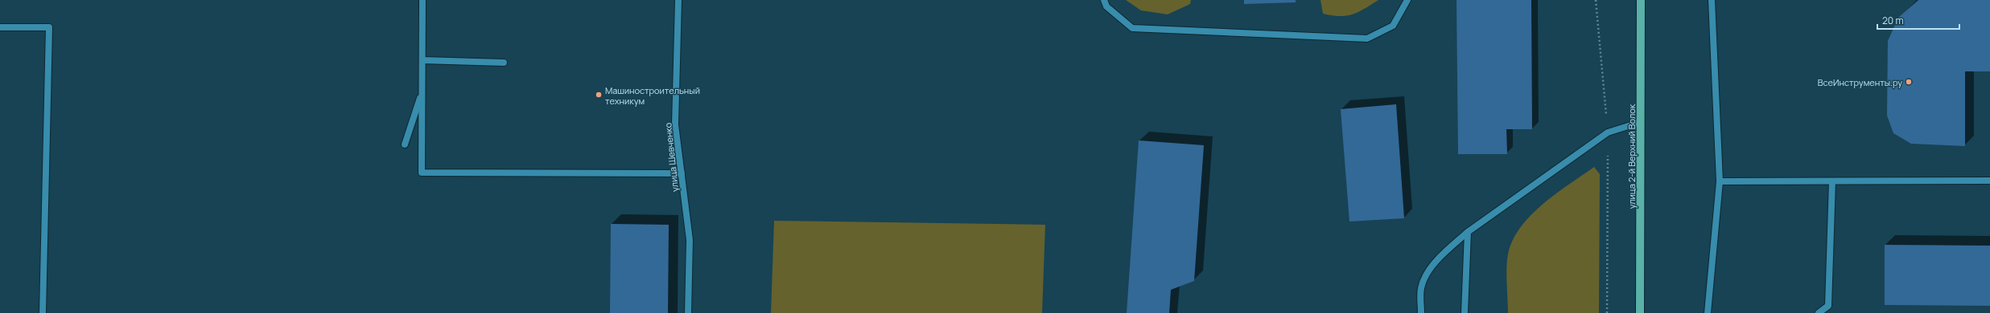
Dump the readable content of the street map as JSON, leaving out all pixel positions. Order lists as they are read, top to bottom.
{
  "streets": {
    "main road": ["улица 2-й Верхний Волок"],
    "street": ["улица Шевченко"]
  },
  "places": ["ВсеИнструменты.ру", "Машиностроительный техникум"],
  "scale_bar": "20 m"
}
